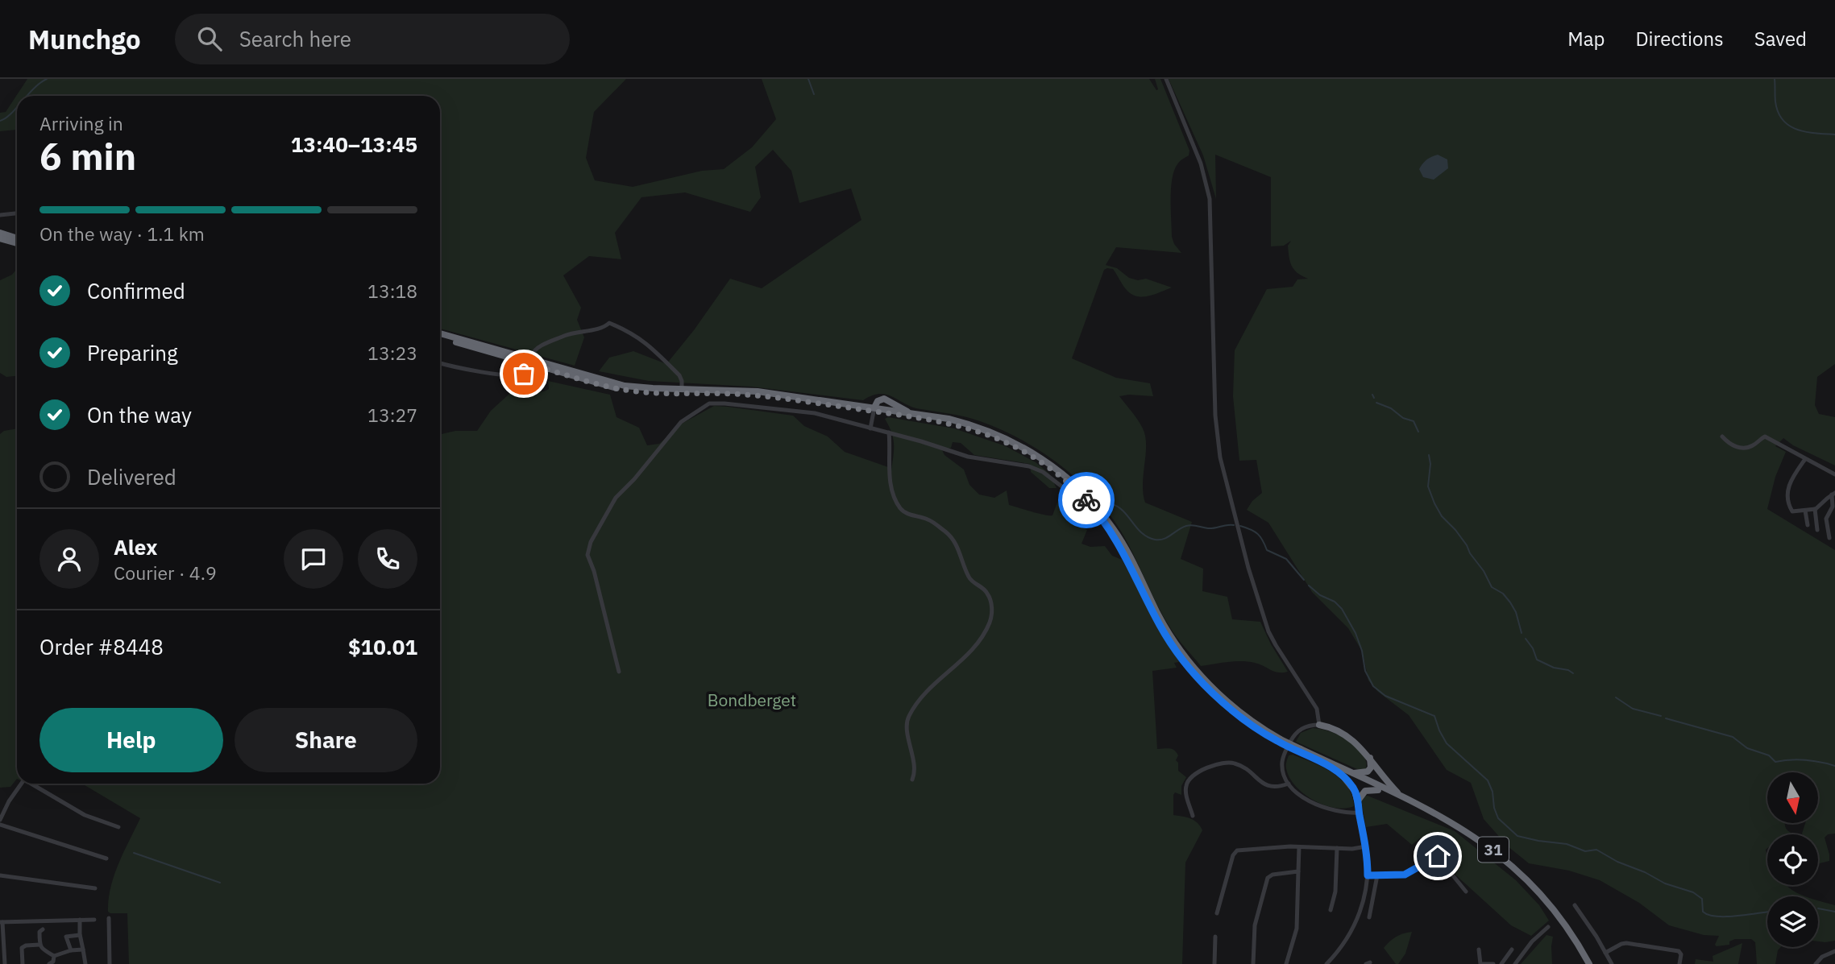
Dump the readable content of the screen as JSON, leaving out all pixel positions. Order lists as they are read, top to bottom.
{
  "streets": {
    "highway": ["31"]
  },
  "parks": ["Bondberget"],
  "north": "bottom",
  "page": {
    "header": "Munchgo",
    "search": "Search here",
    "nav": ["Map", "Directions", "Saved"],
    "heading": ["6 min", "Arriving in", "13:40–13:45"],
    "panel": [
      "Alex",
      "Courier · 4.9",
      "Order #8448",
      "$10.01"
    ],
    "bar": "On the way · 1.1 km",
    "list": [
      ["Confirmed", "13:18"],
      ["Preparing", "13:23"],
      ["On the way", "13:27"],
      "Delivered"
    ],
    "buttons": ["Help", "Share"]
  }
}
